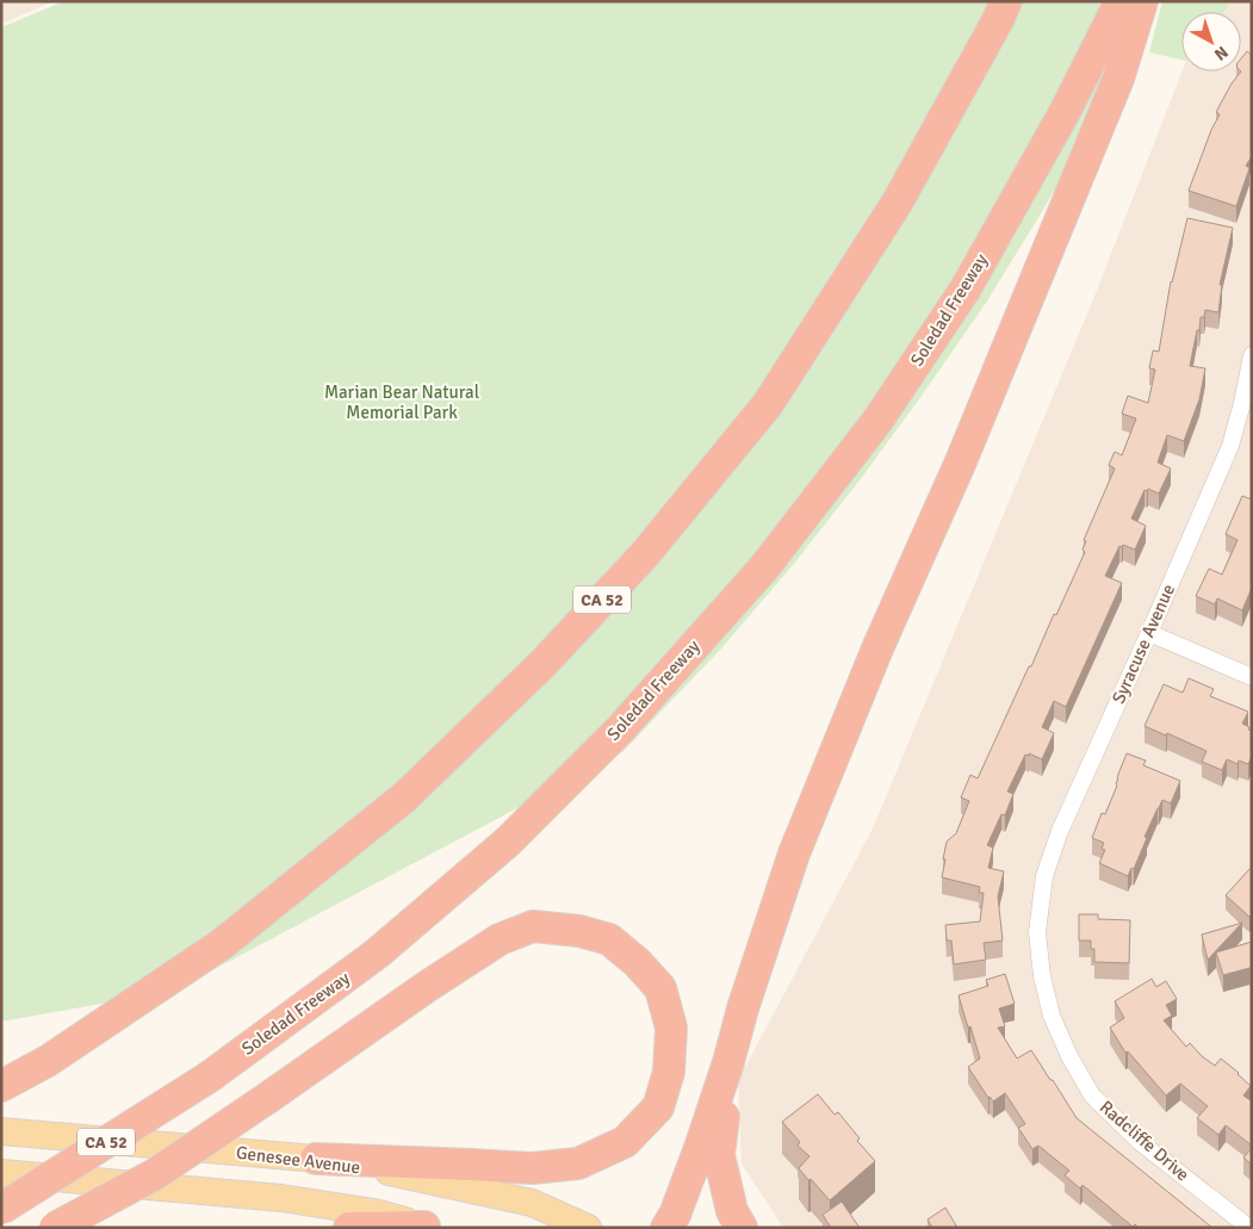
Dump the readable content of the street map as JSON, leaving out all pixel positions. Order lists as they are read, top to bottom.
{
  "streets": {
    "highway": ["Soledad Freeway", "CA 52"],
    "main road": ["Genesee Avenue"],
    "street": ["Syracuse Avenue", "Radcliffe Drive"]
  },
  "crossings": [
    ["Syracuse Avenue", "Radcliffe Drive"]
  ],
  "parks": ["Marian Bear Natural Memorial Park"],
  "north": "bottom right"
}
